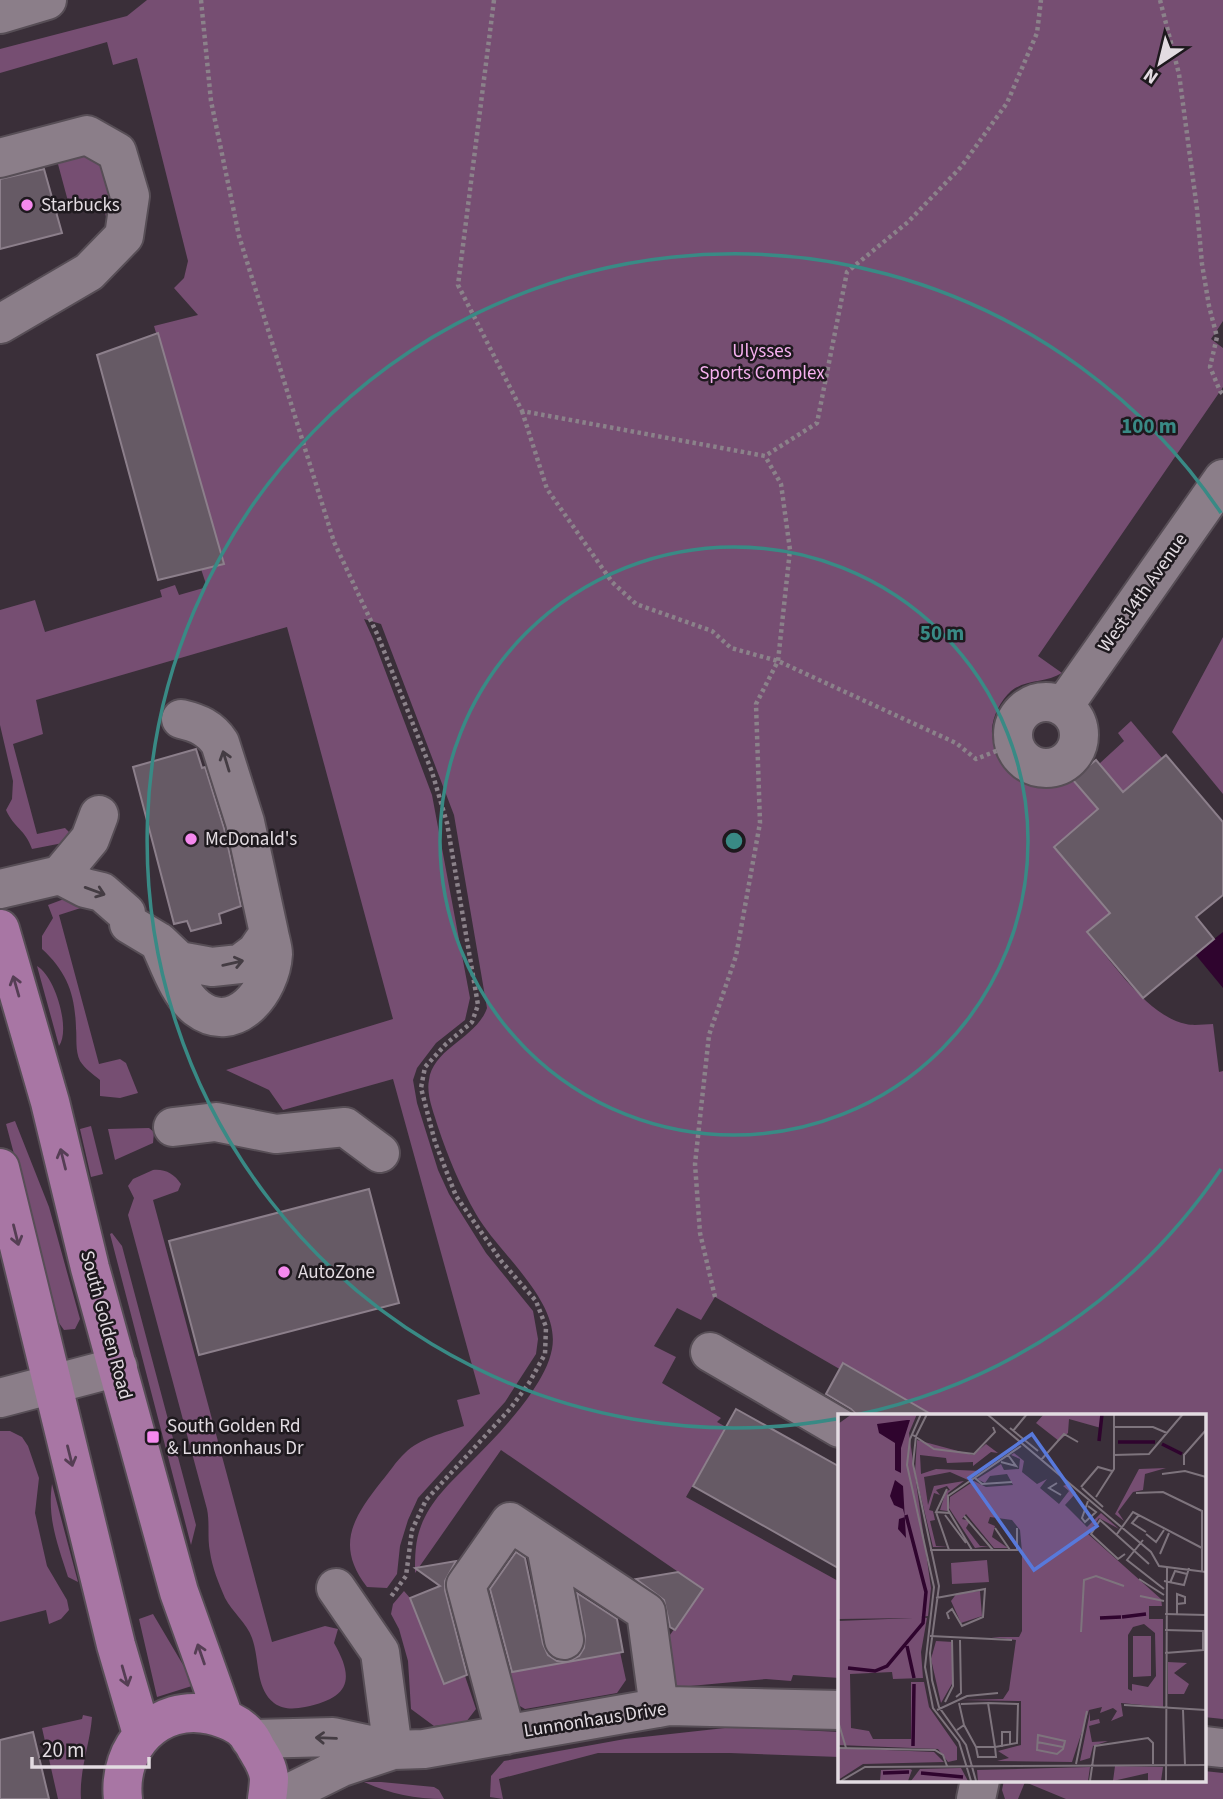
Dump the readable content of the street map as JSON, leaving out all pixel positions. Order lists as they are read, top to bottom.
{
  "streets": {
    "main road": ["South Golden Road"],
    "street": ["West 14th Avenue", "Lunnonhaus Drive"]
  },
  "crossings": [
    ["South Golden Road", "Lunnonhaus Drive"]
  ],
  "parks": ["Ulysses Sports Complex"],
  "places": {
    "other": ["Starbucks", "McDonald's", "AutoZone"],
    "transit": ["South Golden Rd & Lunnonhaus Dr"]
  },
  "scale_bar": "20 m",
  "north": "bottom left",
  "rings": ["100 m", "50 m"]
}
